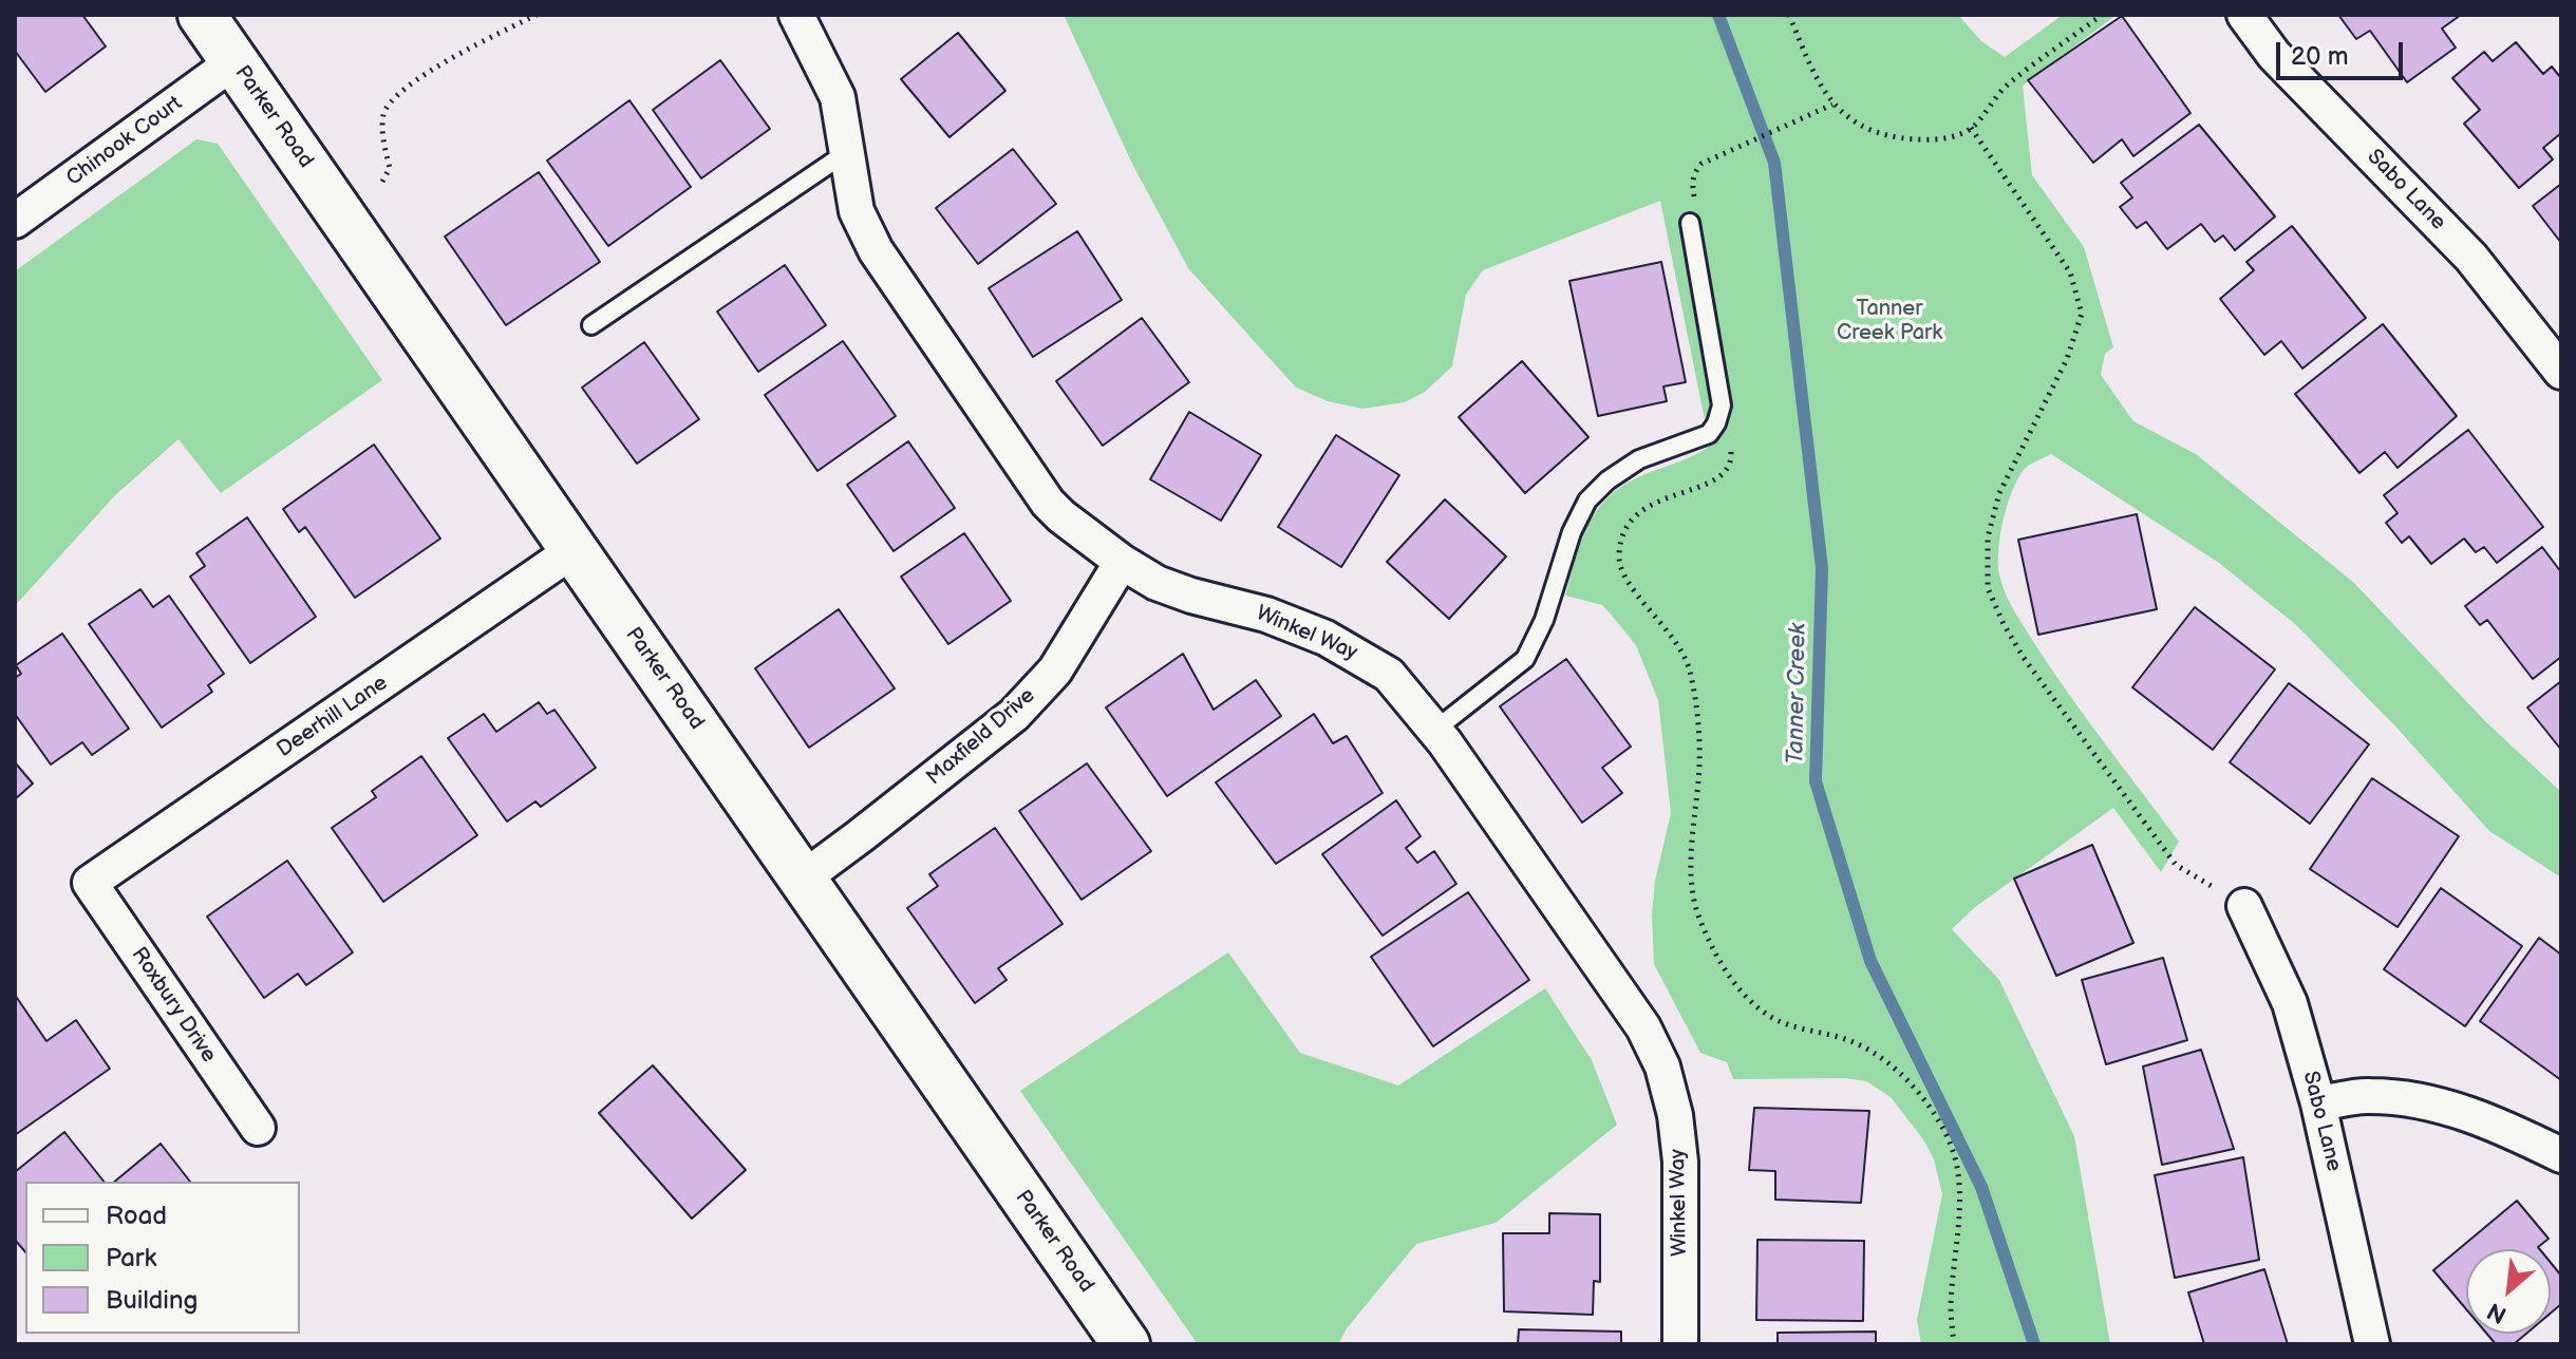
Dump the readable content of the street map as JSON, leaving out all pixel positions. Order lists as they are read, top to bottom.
{
  "streets": {
    "street": [
      "Parker Road",
      "Chinook Court",
      "Sabo Lane",
      "Winkel Way",
      "Deerhill Lane",
      "Maxfield Drive",
      "Roxbury Drive"
    ]
  },
  "crossings": [
    ["Parker Road", "Chinook Court"],
    ["Parker Road", "Deerhill Lane"],
    ["Parker Road", "Maxfield Drive"],
    ["Winkel Way", "Maxfield Drive"],
    ["Deerhill Lane", "Roxbury Drive"]
  ],
  "water": ["Tanner Creek"],
  "parks": ["Tanner Creek Park"],
  "legend": ["Road", "Park", "Building"],
  "scale_bar": "20 m",
  "north": "bottom left"
}
